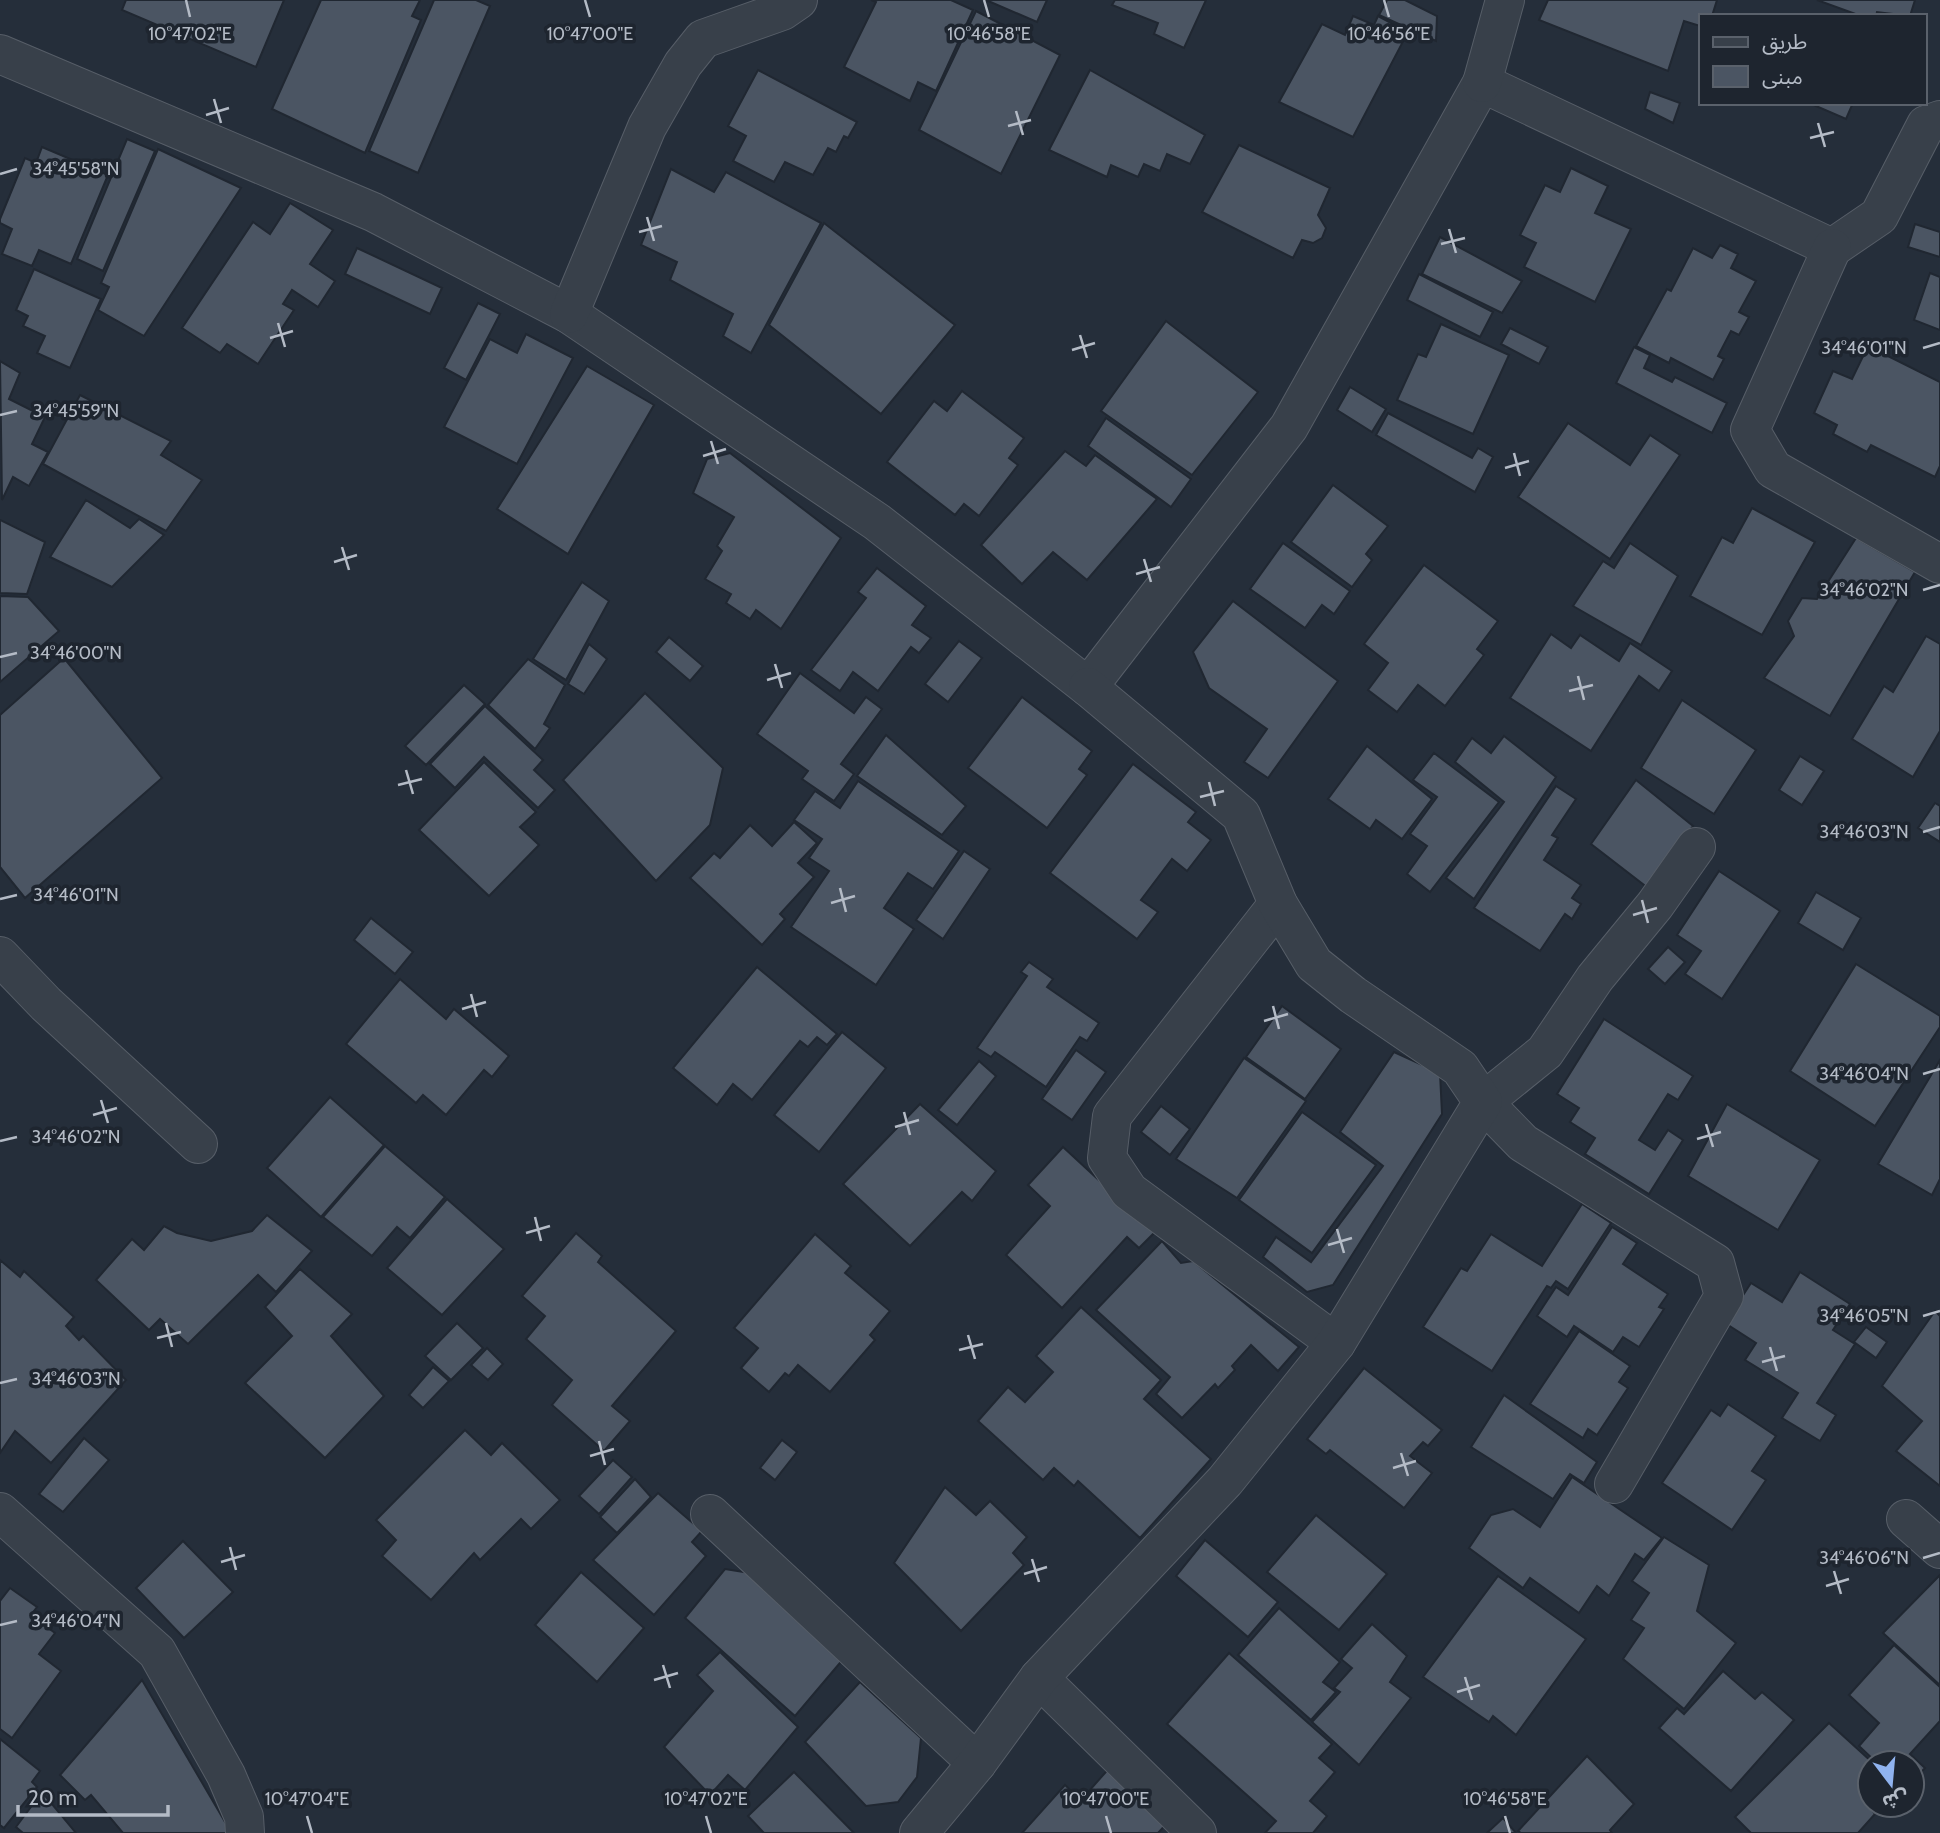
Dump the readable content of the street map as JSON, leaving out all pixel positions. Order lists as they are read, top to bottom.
{
  "legend": ["طريق", "مبنى"],
  "scale_bar": "20 m",
  "north": "bottom",
  "coordinates": [
    "10°47'02\"E",
    "10°47'00\"E",
    "10°46'58\"E",
    "10°46'56\"E",
    "34°45'58\"N",
    "34°46'01\"N",
    "34°45'59\"N",
    "34°46'02\"N",
    "34°46'00\"N",
    "34°46'03\"N",
    "34°46'04\"N",
    "34°46'05\"N",
    "34°46'06\"N",
    "10°47'04\"E"
  ]
}
